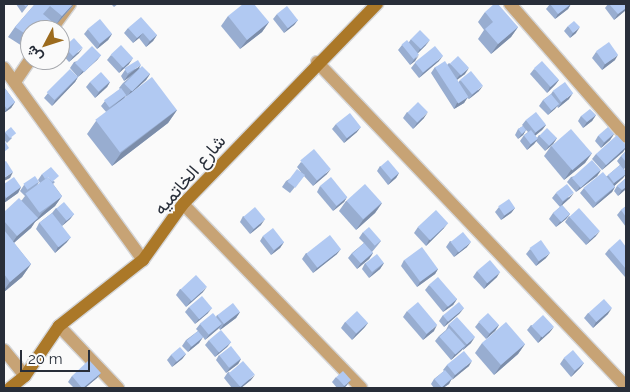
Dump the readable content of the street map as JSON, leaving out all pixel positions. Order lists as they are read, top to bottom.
{
  "streets": {
    "street": ["شارع الخاتميه"]
  },
  "scale_bar": "20 m",
  "north": "bottom left"
}
